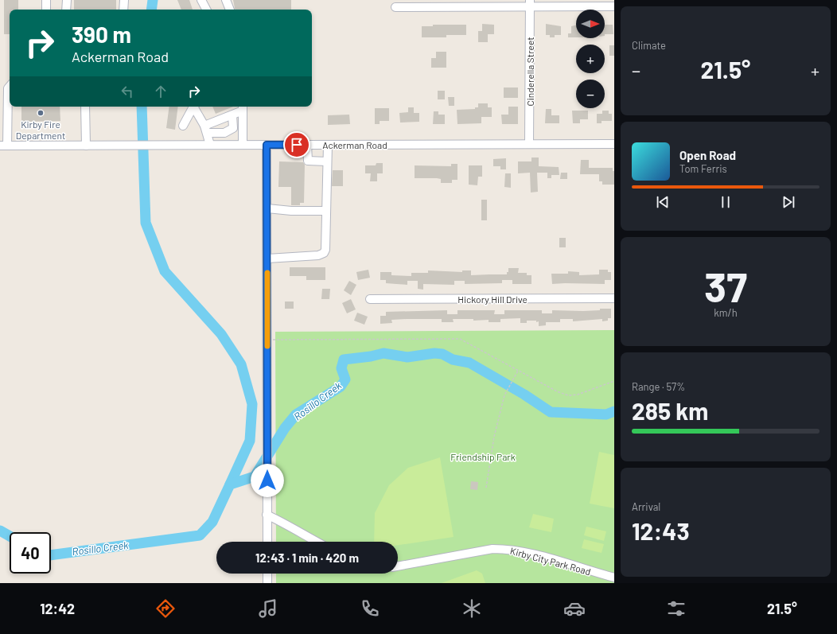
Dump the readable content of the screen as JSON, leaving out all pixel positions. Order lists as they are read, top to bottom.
{
  "streets": {
    "street": [
      "Cinderella Street",
      "Ackerman Road",
      "Hickory Hill Drive",
      "Kirby City Park Road"
    ]
  },
  "crossings": [
    ["Cinderella Street", "Ackerman Road"]
  ],
  "water": ["Rosillo Creek"],
  "parks": ["Friendship Park"],
  "places": ["Kirby Fire Department"],
  "north": "right",
  "page": {
    "tile": [
      "Climate",
      ["37", "km/h"],
      ["Range · 57%", "285 km"],
      ["Arrival", "12:43"]
    ],
    "map_buttons": ["+", "−"],
    "turn": ["390 m", "Ackerman Road"],
    "heat": ["−", "21.5°", "+"],
    "song": ["Open Road", "Tom Ferris"],
    "limit": "40",
    "trip": "12:43 · 1 min · 420 m",
    "tabs": ["12:42", "21.5°"]
  }
}
